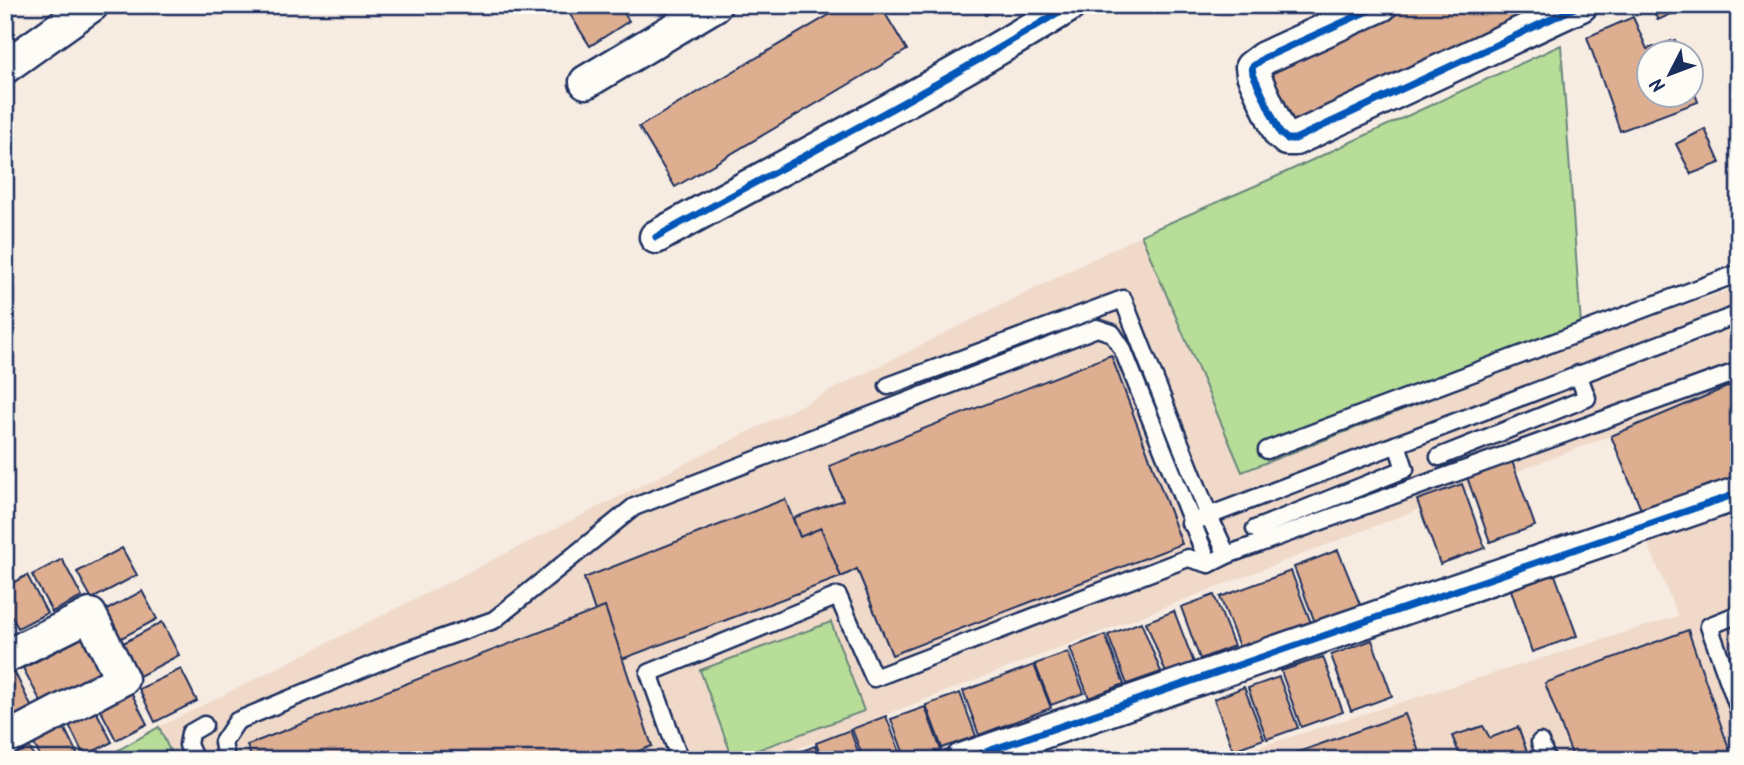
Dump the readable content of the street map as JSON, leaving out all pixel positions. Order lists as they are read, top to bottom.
{
  "north": "bottom left"
}
